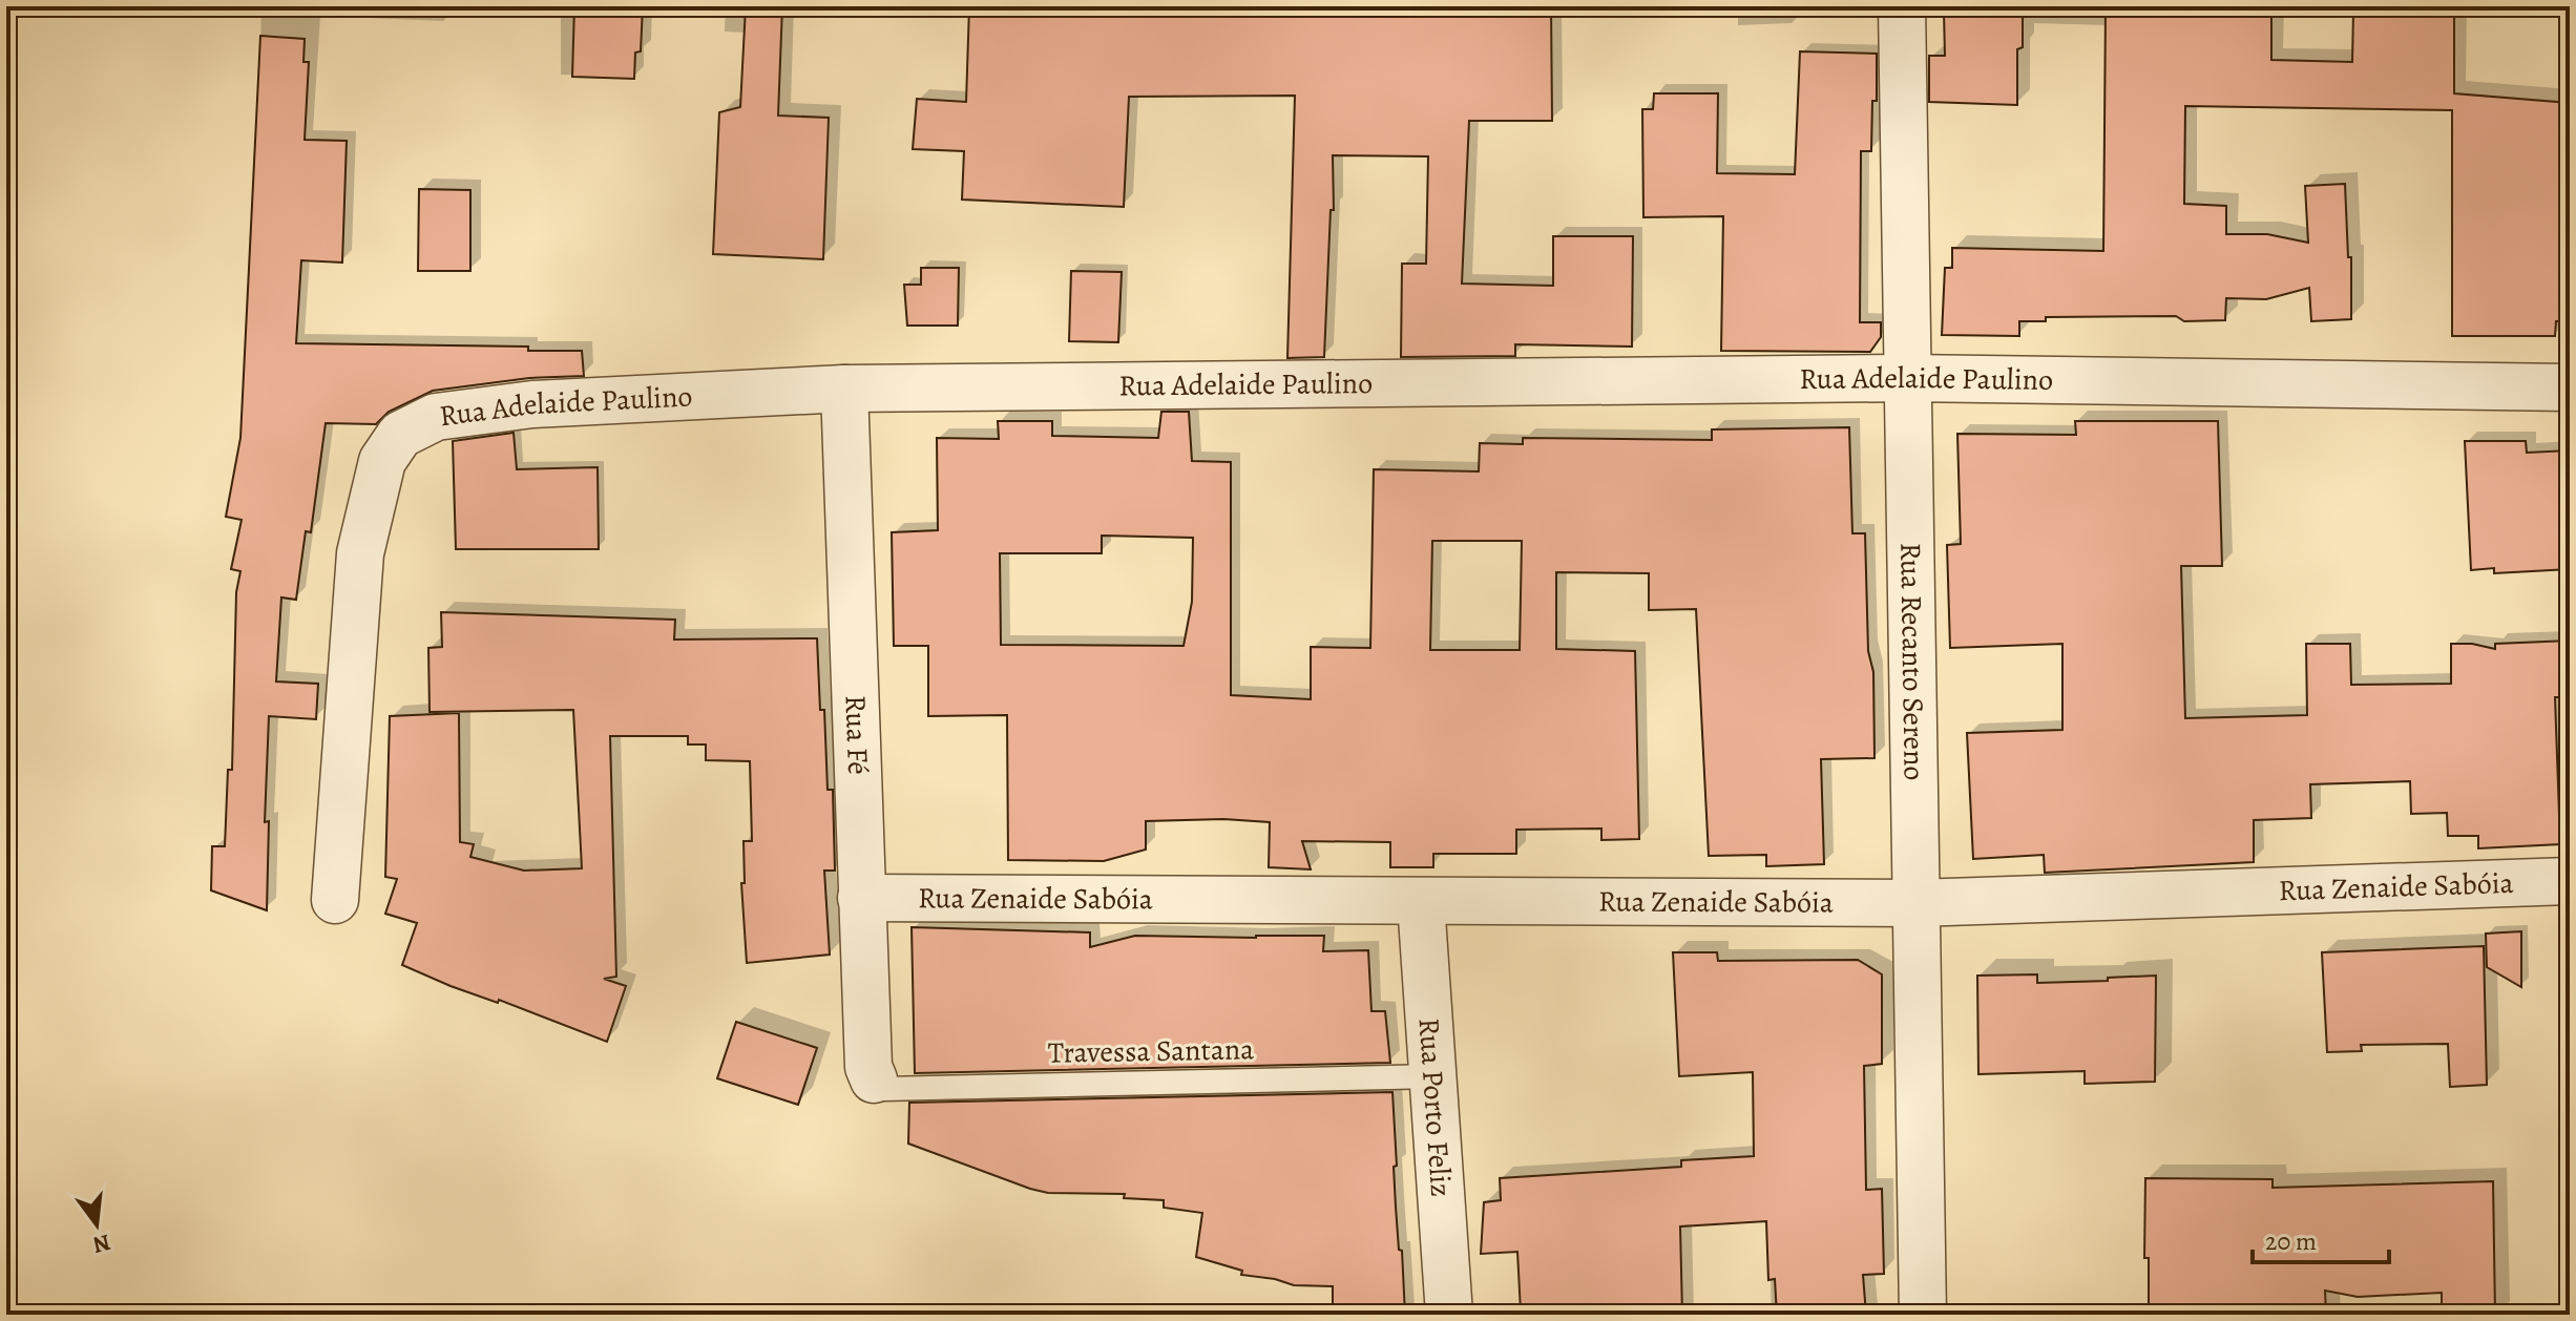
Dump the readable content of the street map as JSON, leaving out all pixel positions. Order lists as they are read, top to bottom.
{
  "streets": {
    "street": [
      "Rua Adelaide Paulino",
      "Rua Recanto Sereno",
      "Rua Fé",
      "Rua Zenaide Sabóia",
      "Rua Porto Feliz"
    ],
    "lane": ["Travessa Santana"]
  },
  "crossings": [
    ["Rua Adelaide Paulino", "Rua Recanto Sereno"],
    ["Rua Adelaide Paulino", "Rua Fé"],
    ["Rua Recanto Sereno", "Rua Zenaide Sabóia"],
    ["Rua Fé", "Rua Zenaide Sabóia"],
    ["Rua Fé", "Travessa Santana"],
    ["Rua Zenaide Sabóia", "Rua Porto Feliz"],
    ["Travessa Santana", "Rua Porto Feliz"]
  ],
  "scale_bar": "20 m",
  "north": "bottom"
}
